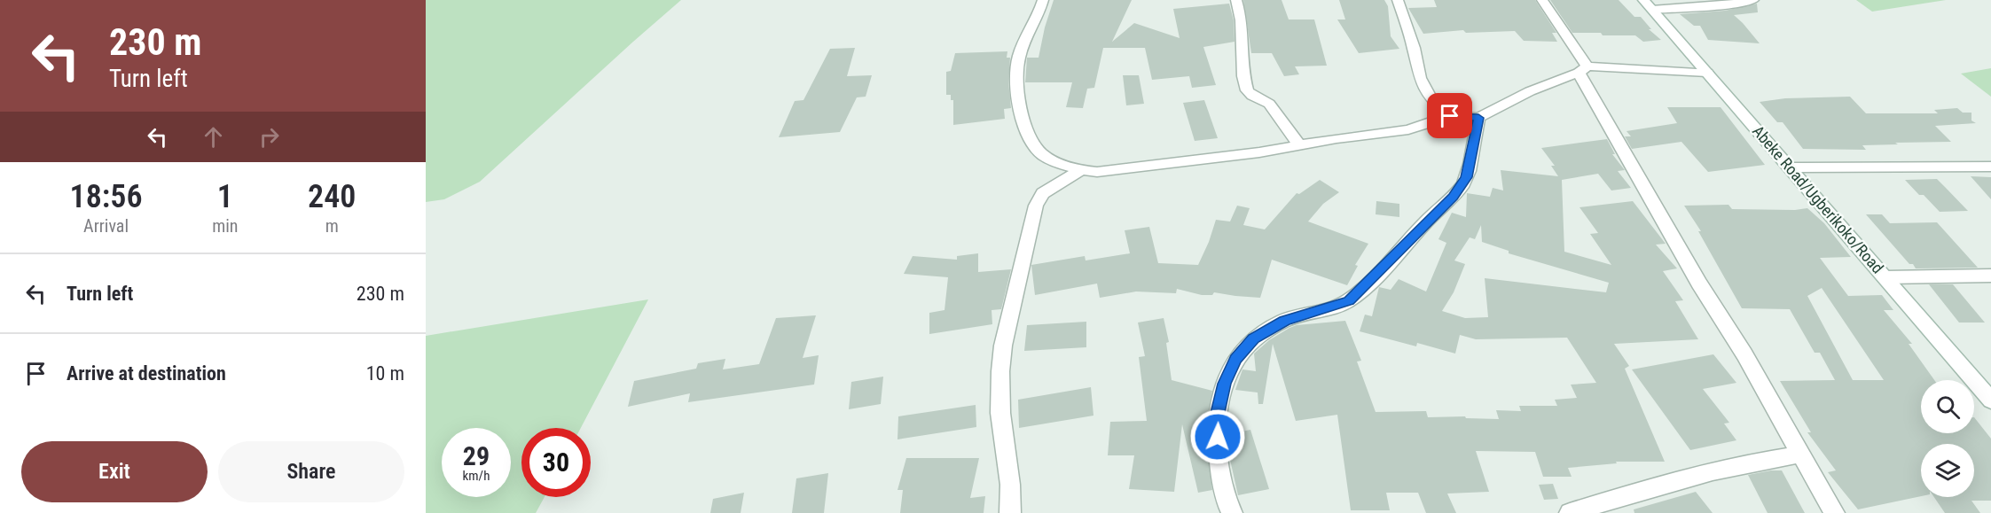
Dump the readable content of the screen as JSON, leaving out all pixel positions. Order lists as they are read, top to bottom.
{
  "streets": {
    "street": ["Abeke Road/Ugberikoko/Road"]
  },
  "page": {
    "turn": ["230 m", "Turn left"],
    "eta": [
      "18:56",
      "Arrival",
      "1",
      "min",
      "240",
      "m"
    ],
    "list": [
      {
        "name": "Turn left",
        "value": "230 m"
      },
      {
        "name": "Arrive at destination",
        "value": "10 m"
      }
    ],
    "speed": "29 km/h",
    "limit": "30",
    "buttons": ["Exit", "Share"]
  }
}
